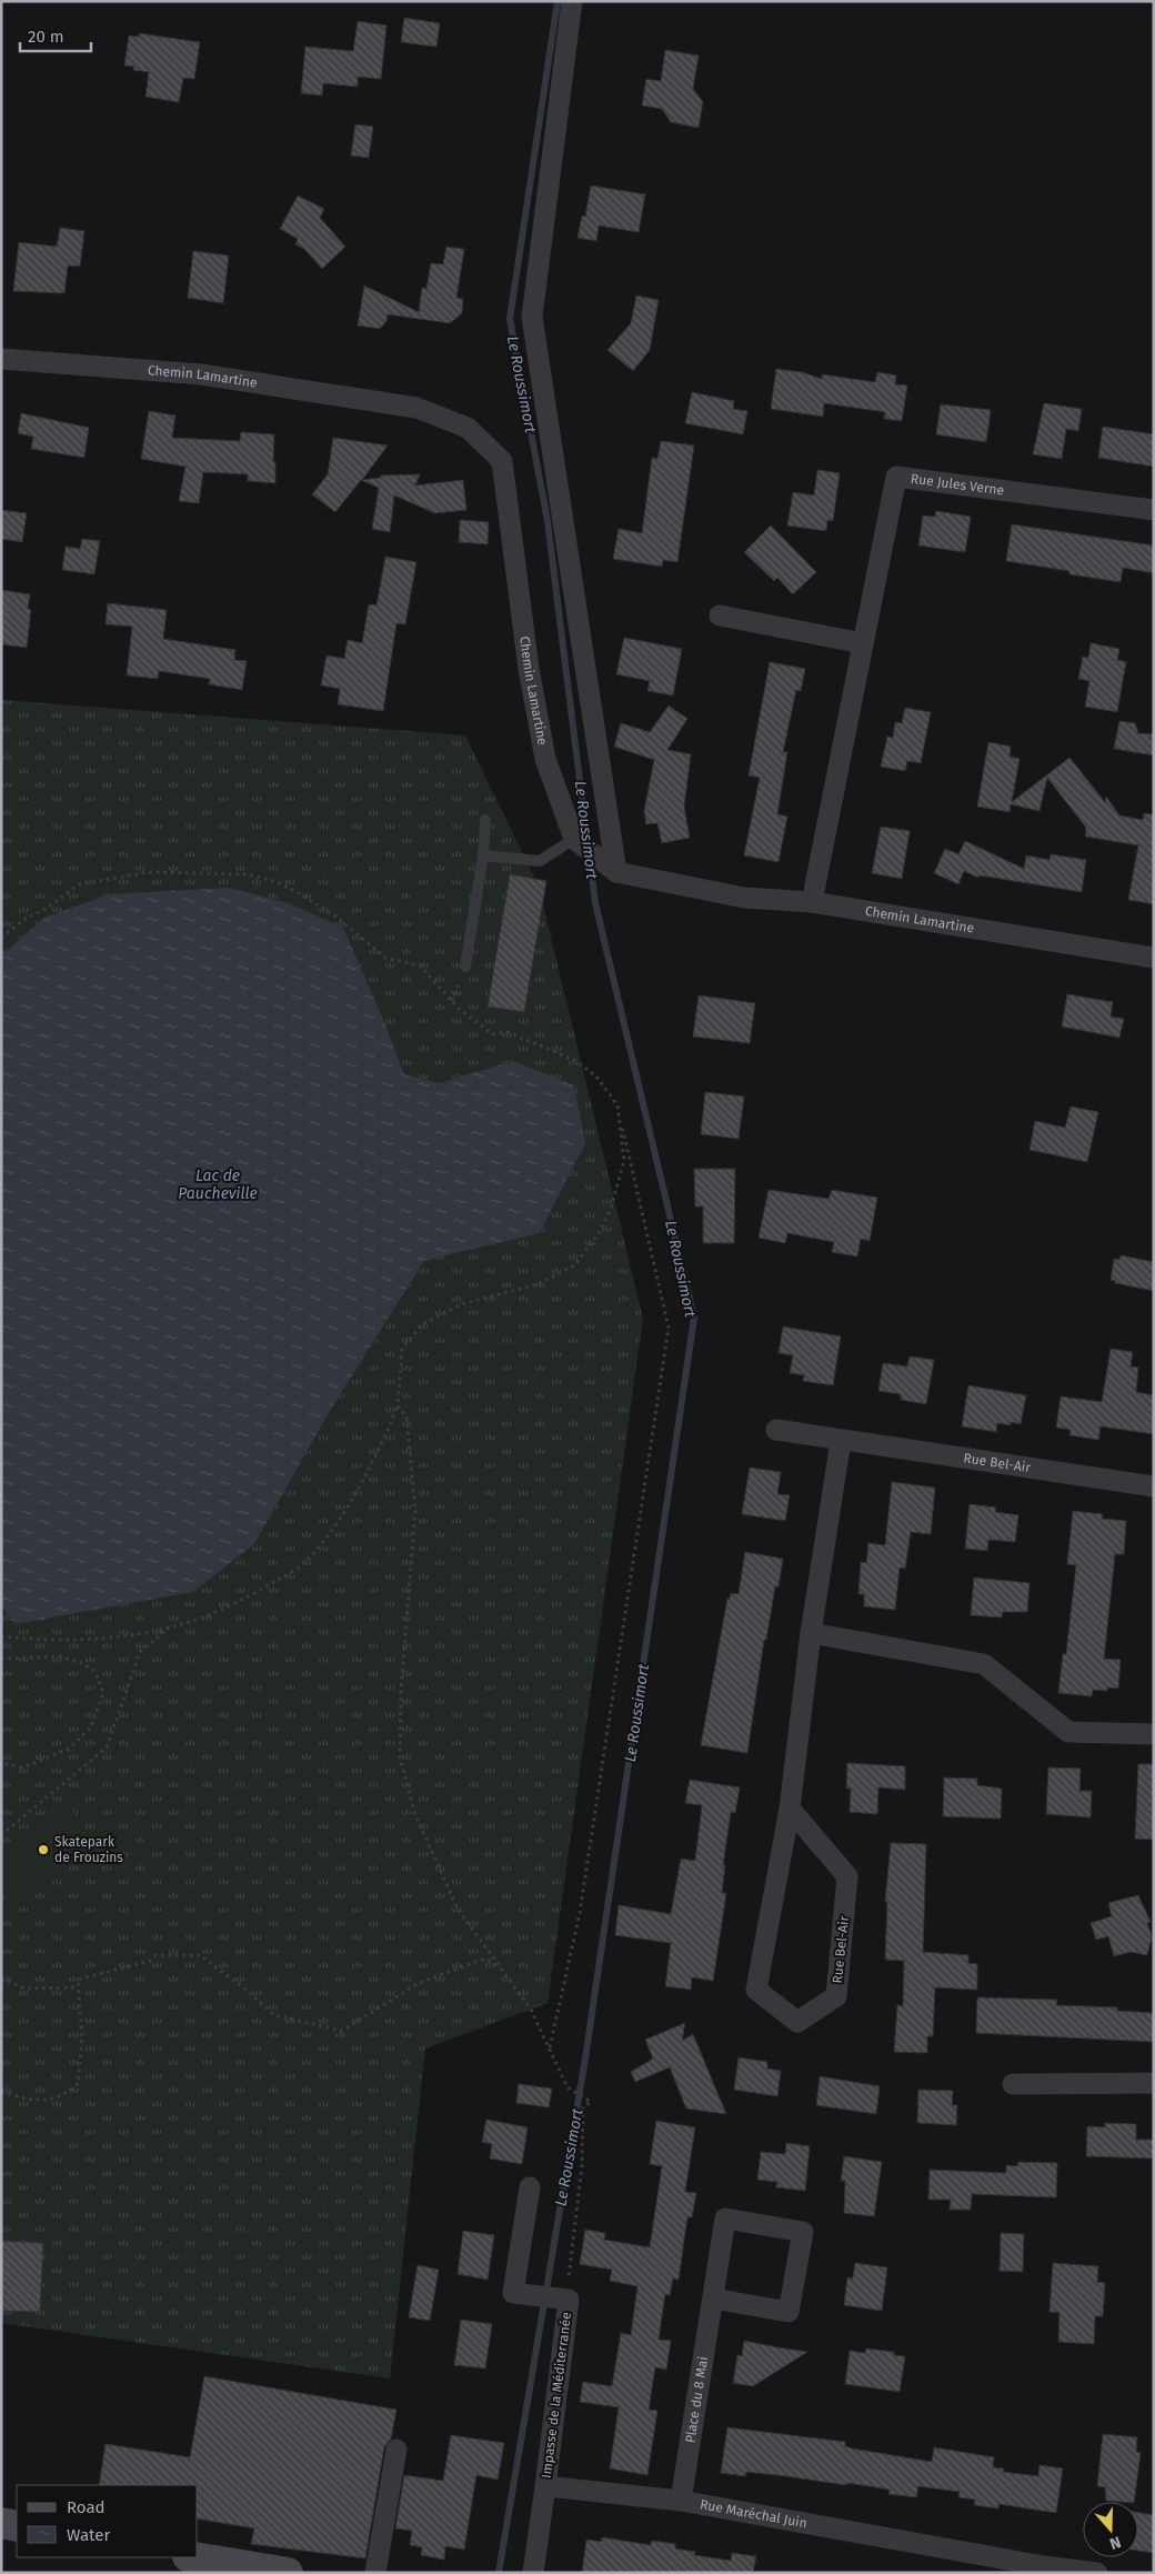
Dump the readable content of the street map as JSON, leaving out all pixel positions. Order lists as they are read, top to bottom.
{
  "streets": {
    "street": [
      "Chemin Lamartine",
      "Rue Jules Verne",
      "Rue Bel-Air",
      "Impasse de la Méditerranée",
      "Place du 8 Mai",
      "Rue Maréchal Juin"
    ]
  },
  "crossings": [
    ["Chemin Lamartine", "Rue Jules Verne"],
    ["Impasse de la Méditerranée", "Rue Maréchal Juin"],
    ["Place du 8 Mai", "Rue Maréchal Juin"]
  ],
  "water": ["Le Roussimort", "Lac de Paucheville"],
  "places": ["Skatepark de Frouzins"],
  "legend": ["Road", "Water"],
  "scale_bar": "20 m",
  "north": "bottom"
}
